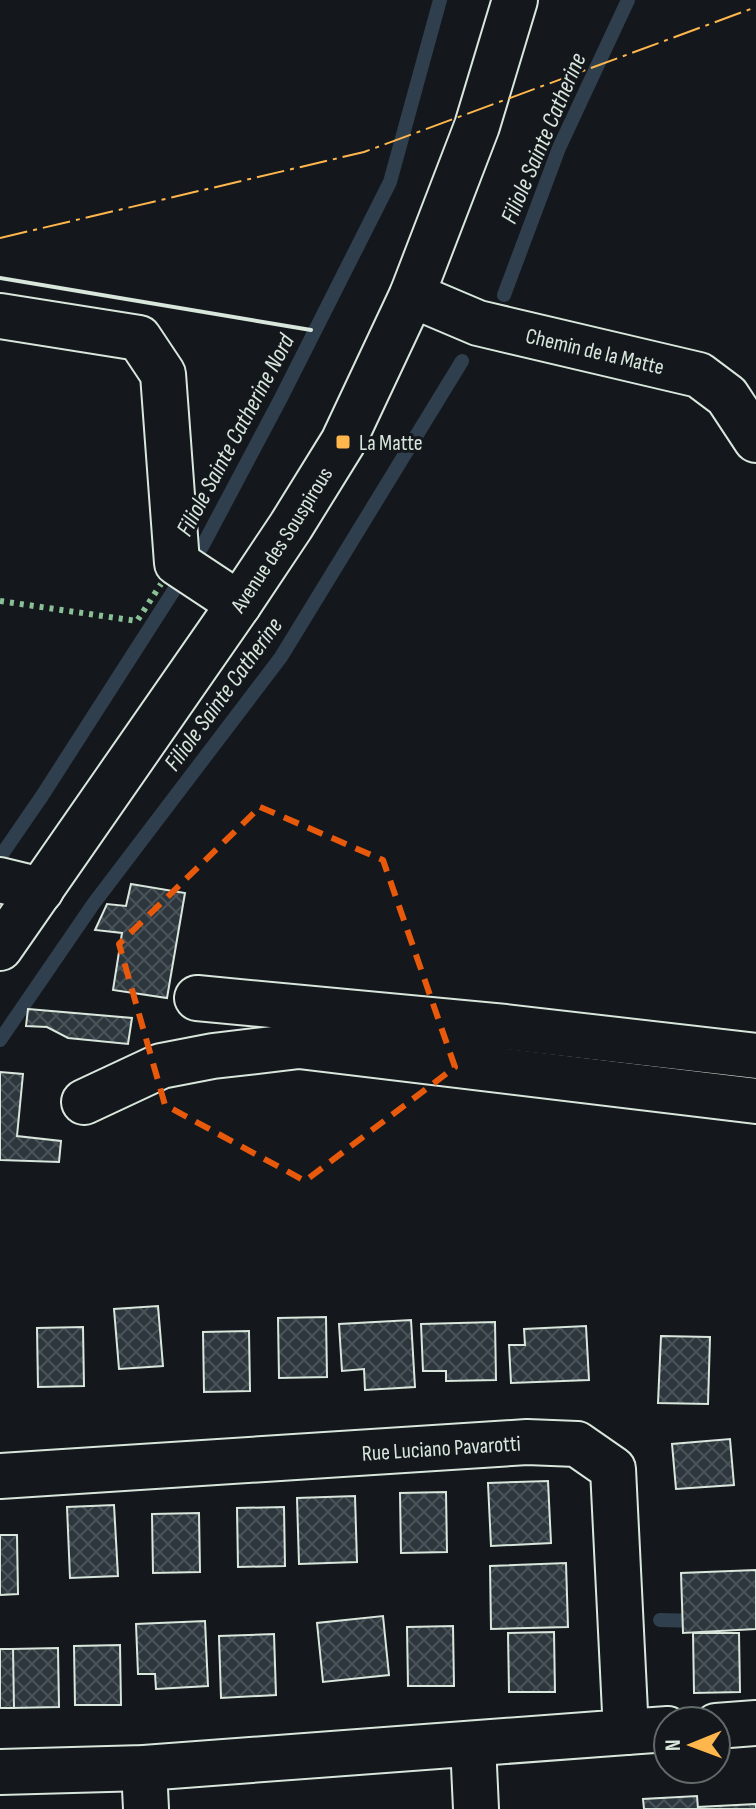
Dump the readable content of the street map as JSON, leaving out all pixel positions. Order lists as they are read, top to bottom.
{
  "streets": {
    "street": ["Chemin de la Matte", "Avenue des Souspirous", "Rue Luciano Pavarotti"]
  },
  "crossings": [
    ["Chemin de la Matte", "Avenue des Souspirous"]
  ],
  "water": ["Filiole Sainte Catherine", "Filiole Sainte Catherine Nord"],
  "places": {
    "transit": ["La Matte"]
  },
  "north": "left"
}
